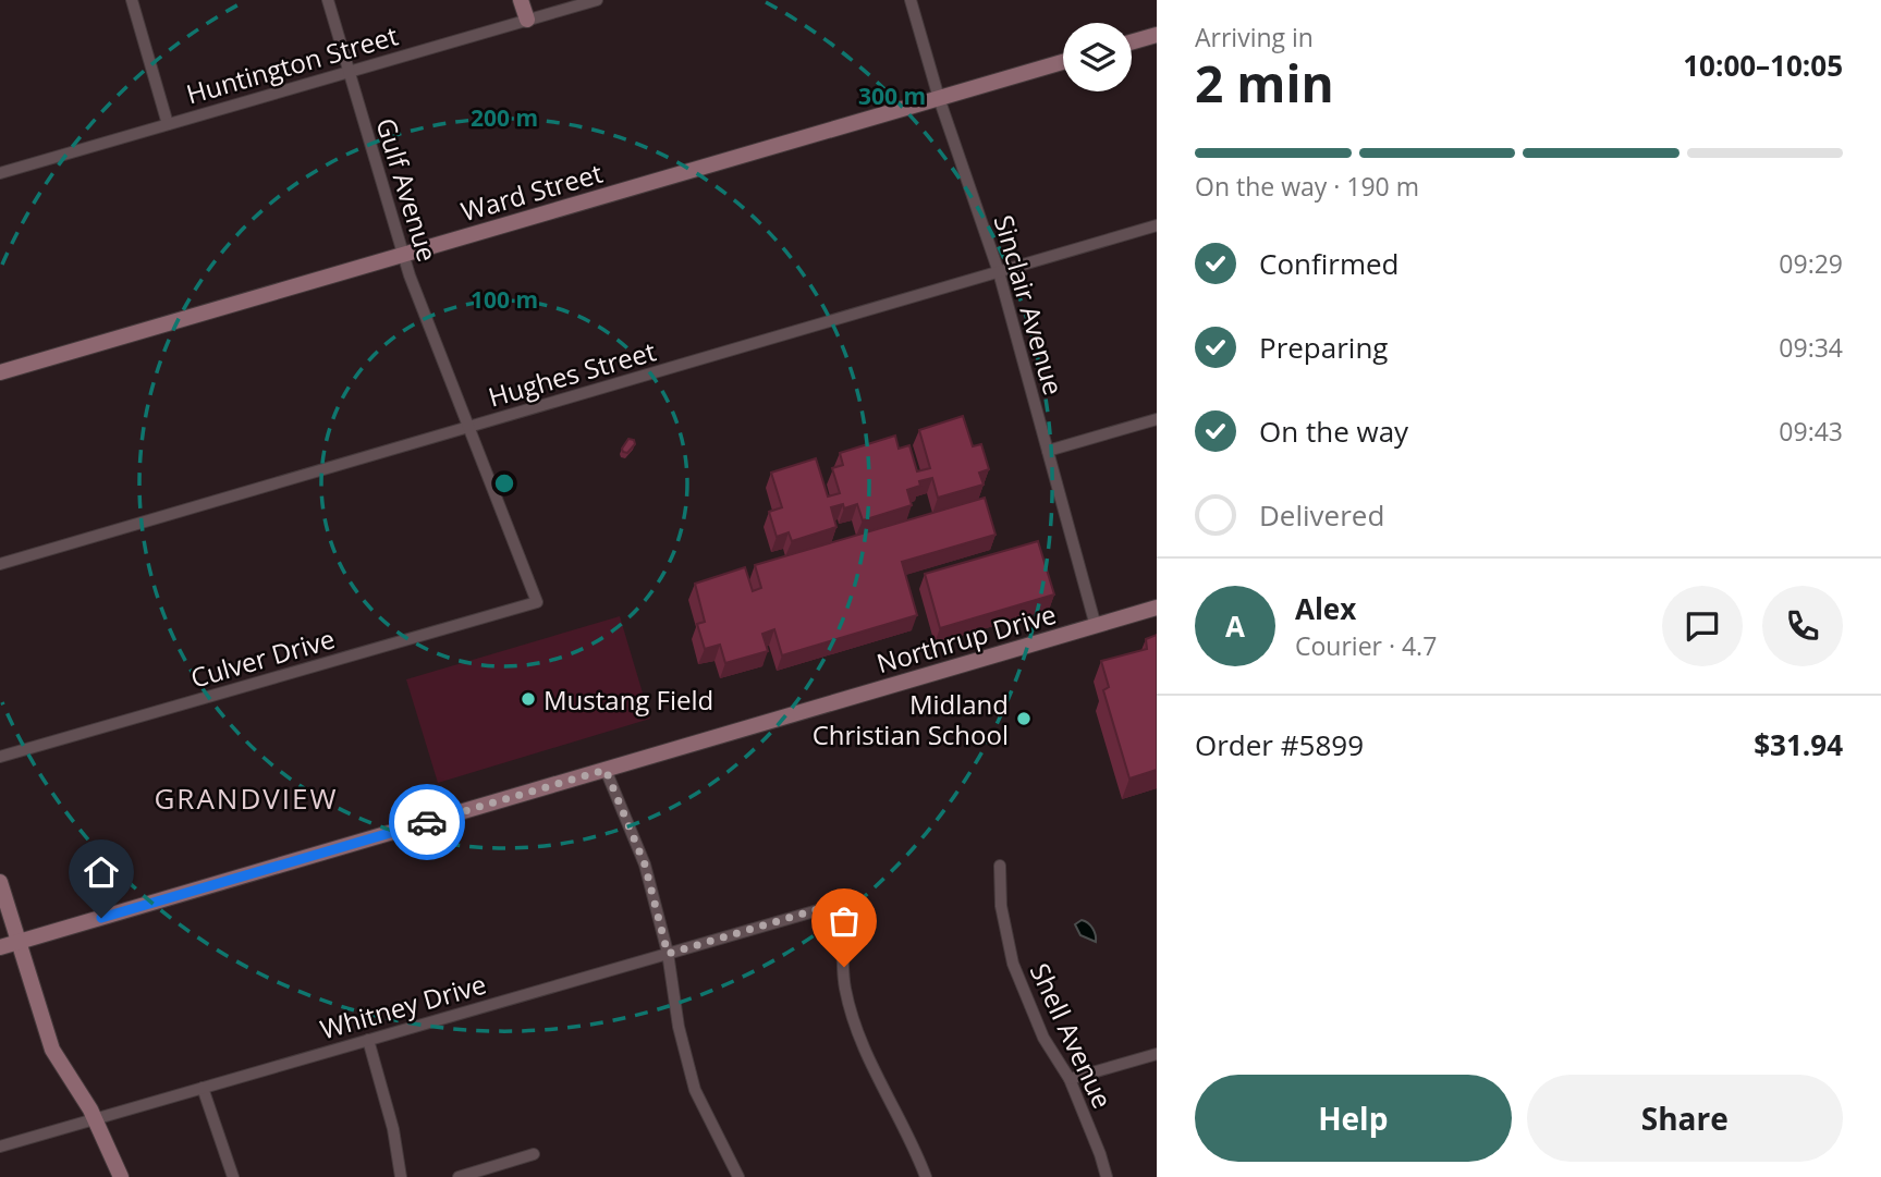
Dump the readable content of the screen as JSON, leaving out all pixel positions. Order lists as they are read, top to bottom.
{
  "streets": {
    "street": [
      "Huntington Street",
      "Gulf Avenue",
      "Ward Street",
      "Sinclair Avenue",
      "Hughes Street",
      "Northrup Drive",
      "Culver Drive",
      "Whitney Drive",
      "Shell Avenue"
    ]
  },
  "crossings": [
    ["Huntington Street", "Gulf Avenue"],
    ["Gulf Avenue", "Ward Street"],
    ["Gulf Avenue", "Hughes Street"],
    ["Gulf Avenue", "Culver Drive"],
    ["Ward Street", "Sinclair Avenue"],
    ["Sinclair Avenue", "Hughes Street"],
    ["Sinclair Avenue", "Northrup Drive"]
  ],
  "districts": ["GRANDVIEW"],
  "places": ["Mustang Field", "Midland Christian School"],
  "page": {
    "heading": ["2 min", "Arriving in", "10:00–10:05"],
    "panel": [
      "Alex",
      "Courier · 4.7",
      "Order #5899",
      "$31.94"
    ],
    "bar": "On the way · 190 m",
    "list": [
      ["Confirmed", "09:29"],
      ["Preparing", "09:34"],
      ["On the way", "09:43"],
      "Delivered"
    ],
    "round": "A",
    "buttons": ["Help", "Share"]
  },
  "rings": ["300 m", "200 m", "100 m"]
}
